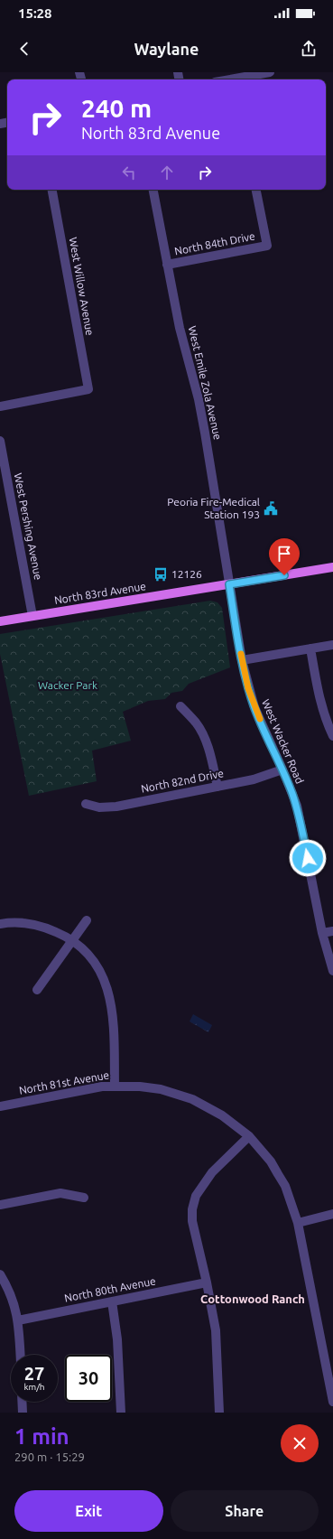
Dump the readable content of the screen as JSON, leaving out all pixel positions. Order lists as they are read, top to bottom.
{
  "streets": {
    "main road": ["North 83rd Avenue"],
    "street": [
      "North 84th Drive",
      "West Willow Avenue",
      "West Emile Zola Avenue",
      "West Pershing Avenue",
      "West Wacker Road",
      "North 82nd Drive",
      "North 81st Avenue",
      "North 80th Avenue"
    ]
  },
  "crossings": [
    ["North 84th Drive", "West Emile Zola Avenue"],
    ["West Emile Zola Avenue", "North 83rd Avenue"],
    ["West Emile Zola Avenue", "West Wacker Road"],
    ["West Pershing Avenue", "North 83rd Avenue"],
    ["North 83rd Avenue", "West Wacker Road"],
    ["West Wacker Road", "North 82nd Drive"]
  ],
  "districts": ["Cottonwood Ranch"],
  "parks": ["Wacker Park"],
  "places": {
    "public building": ["Peoria Fire-Medical Station 193"],
    "bus stop": ["12126"]
  },
  "page": {
    "status": "15:28",
    "header": "Waylane",
    "turn": ["240 m", "North 83rd Avenue"],
    "speed": "27 km/h",
    "limit": "30",
    "heading": ["1 min", "290 m · 15:29"],
    "buttons": ["Exit", "Share"]
  }
}
